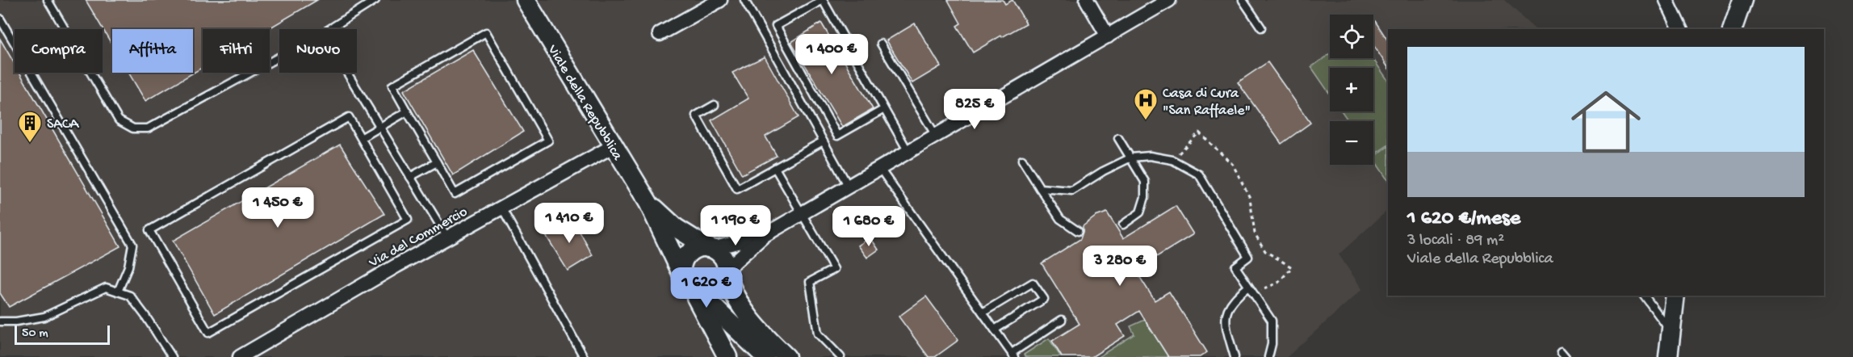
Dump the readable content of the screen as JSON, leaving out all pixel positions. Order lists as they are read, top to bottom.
{
  "streets": {
    "main road": ["Viale della Repubblica"],
    "street": ["Via del Commercio"]
  },
  "crossings": [
    ["Viale della Repubblica", "Via del Commercio"]
  ],
  "places": {
    "hospital": ["Casa di Cura \"San Raffaele\""],
    "building": ["SACA"]
  },
  "scale_bar": "50 m",
  "page": {
    "map_buttons": ["+", "−"],
    "chip": [
      "Compra",
      "Affitta",
      "Filtri",
      "Nuovo"
    ],
    "list": [
      {
        "name": "1 620 €/mese",
        "note": "3 locali · 89 m² · Viale della Repubblica"
      }
    ],
    "price": [
      "1 400 €",
      "825 €",
      "1 450 €",
      "1 410 €",
      "1 190 €",
      "1 680 €",
      "3 280 €",
      "1 620 €"
    ],
    "scale": "50 m"
  }
}
